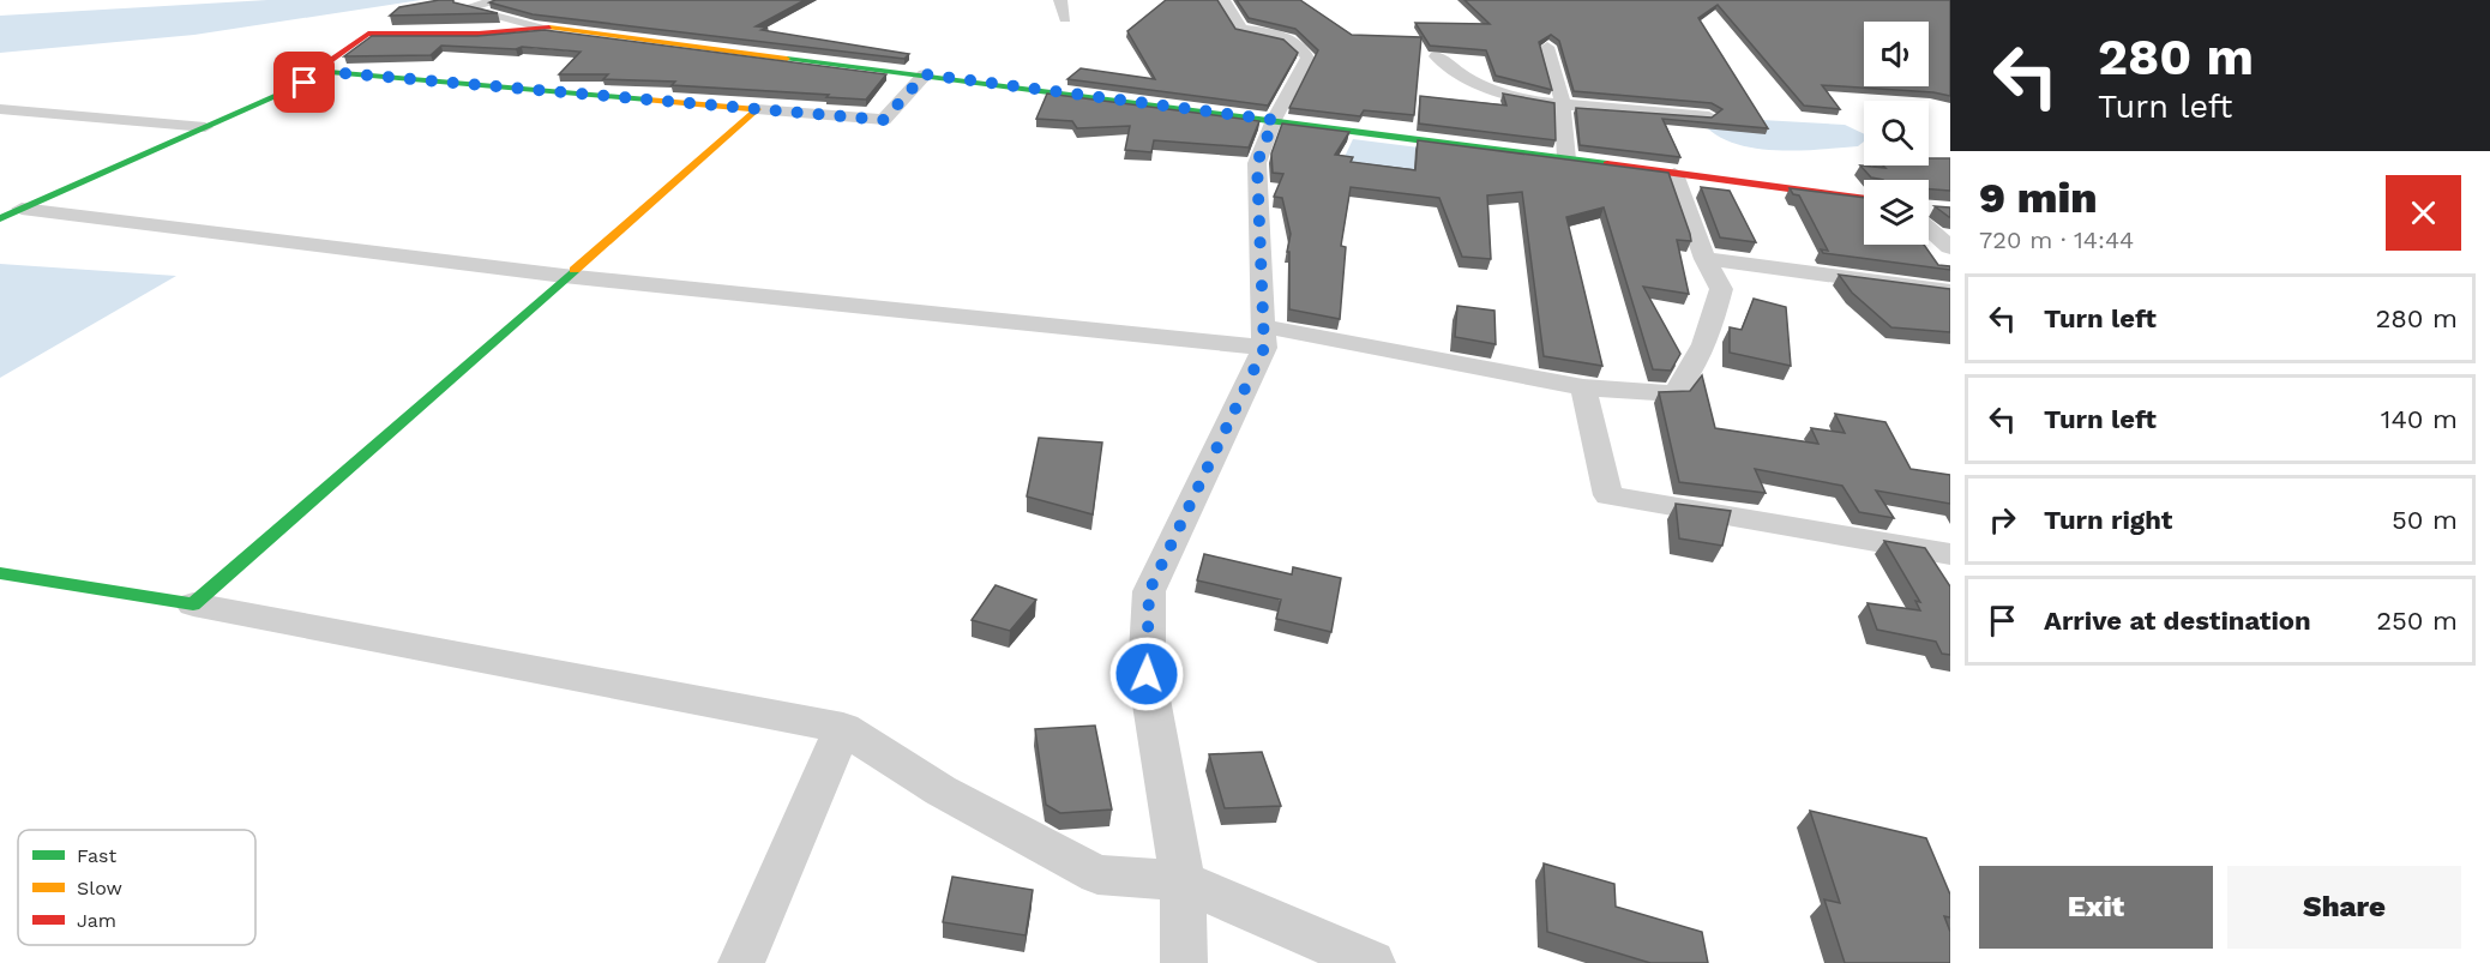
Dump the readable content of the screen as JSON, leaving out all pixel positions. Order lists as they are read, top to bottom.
{
  "legend": ["Fast", "Slow", "Jam"],
  "page": {
    "turn": ["280 m", "Turn left"],
    "heading": ["9 min", "720 m · 14:44"],
    "list": [
      {
        "name": "Turn left",
        "value": "280 m"
      },
      {
        "name": "Turn left",
        "value": "140 m"
      },
      {
        "name": "Turn right",
        "value": "50 m"
      },
      {
        "name": "Arrive at destination",
        "value": "250 m"
      }
    ],
    "buttons": ["Exit", "Share"]
  }
}
